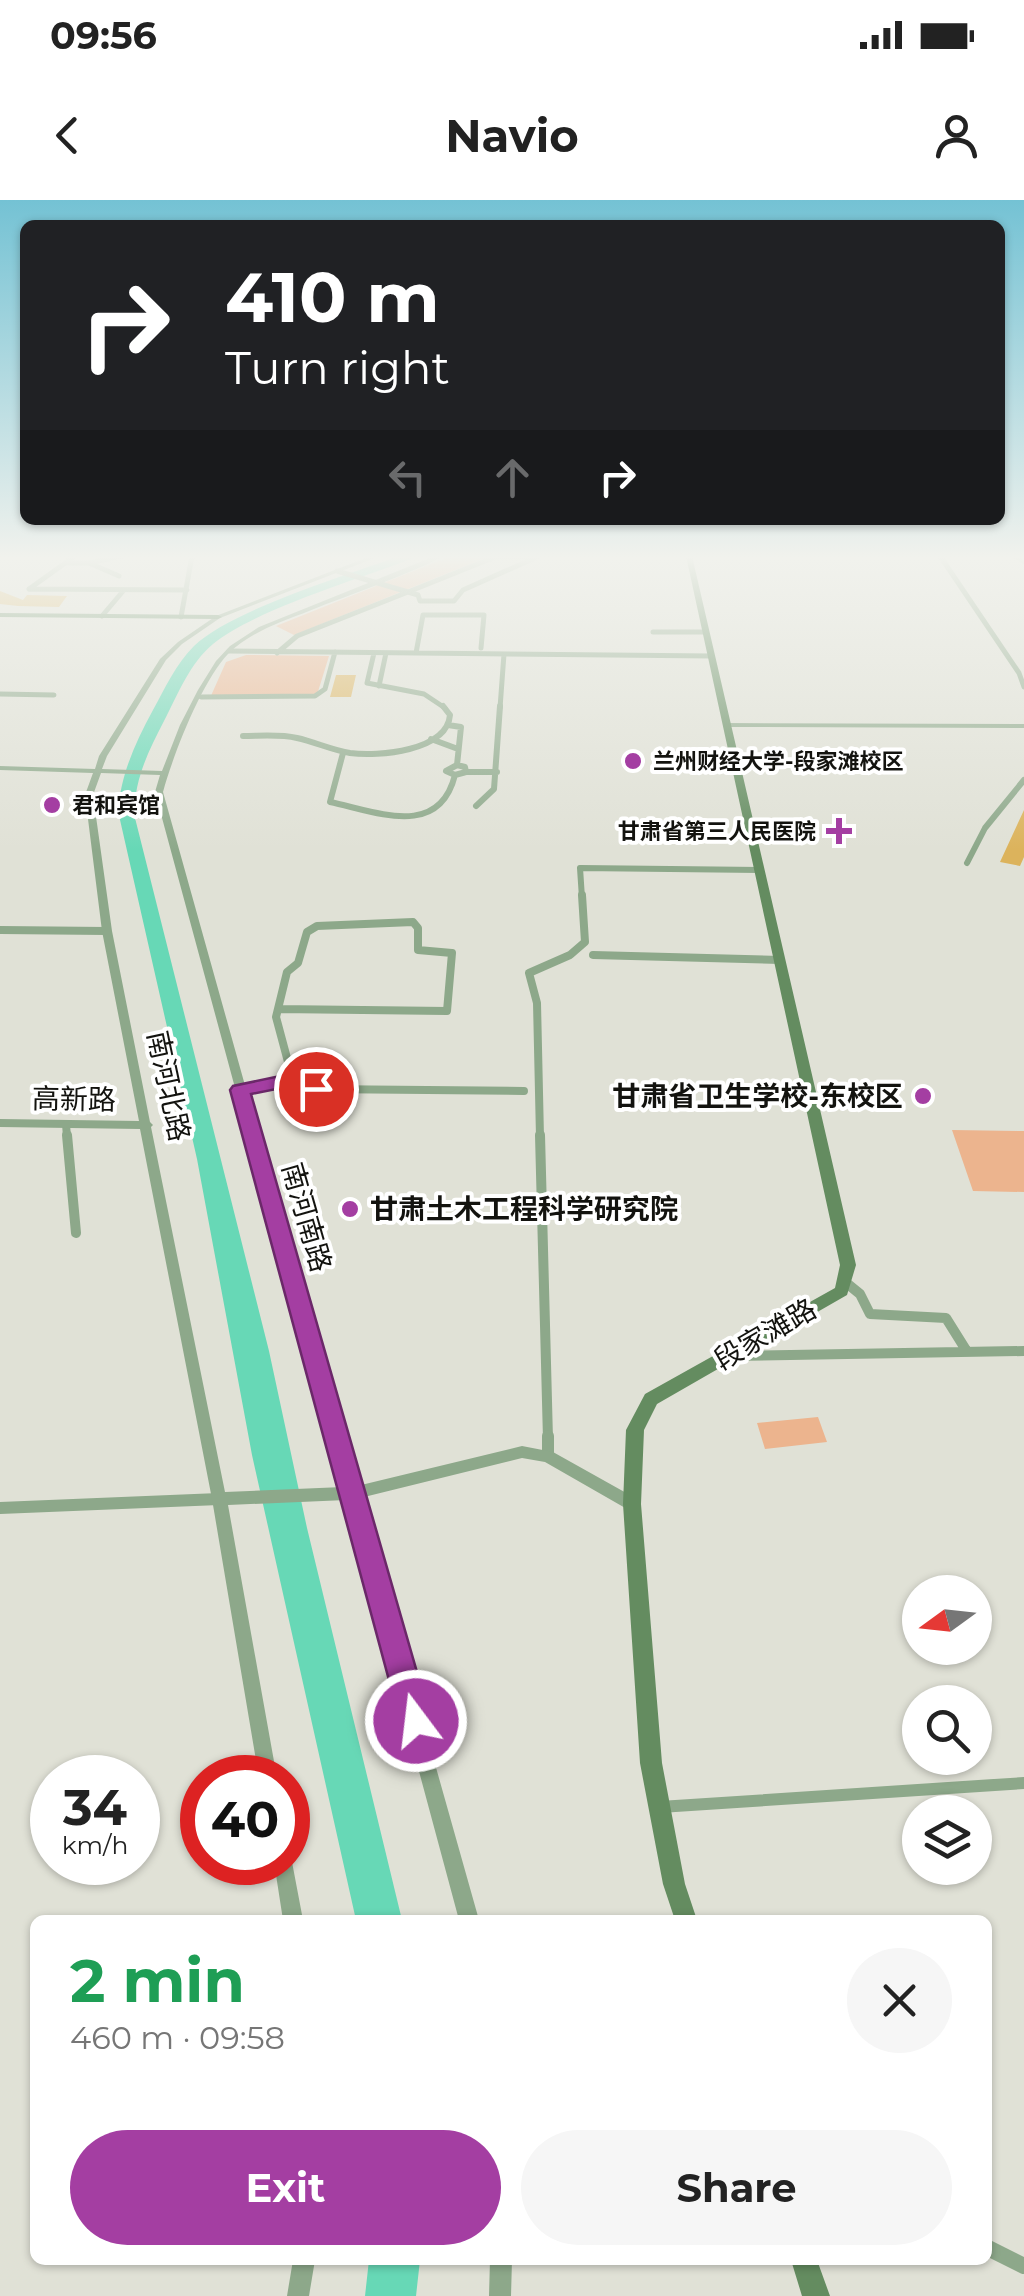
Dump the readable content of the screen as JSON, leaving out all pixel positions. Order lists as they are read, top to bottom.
{
  "streets": {
    "main road": ["段家滩路"],
    "street": ["南河北路", "高新路", "南河南路"]
  },
  "crossings": [
    ["南河北路", "高新路"]
  ],
  "places": {
    "other": [
      "兰州财经大学-段家滩校区",
      "君和宾馆",
      "甘肃省卫生学校-东校区",
      "甘肃土木工程科学研究院"
    ],
    "health": ["甘肃省第三人民医院"]
  },
  "north": "left",
  "page": {
    "status": "09:56",
    "header": "Navio",
    "turn": ["410 m", "Turn right"],
    "speed": "34 km/h",
    "limit": "40",
    "heading": ["2 min", "460 m · 09:58"],
    "buttons": ["Exit", "Share"]
  }
}
